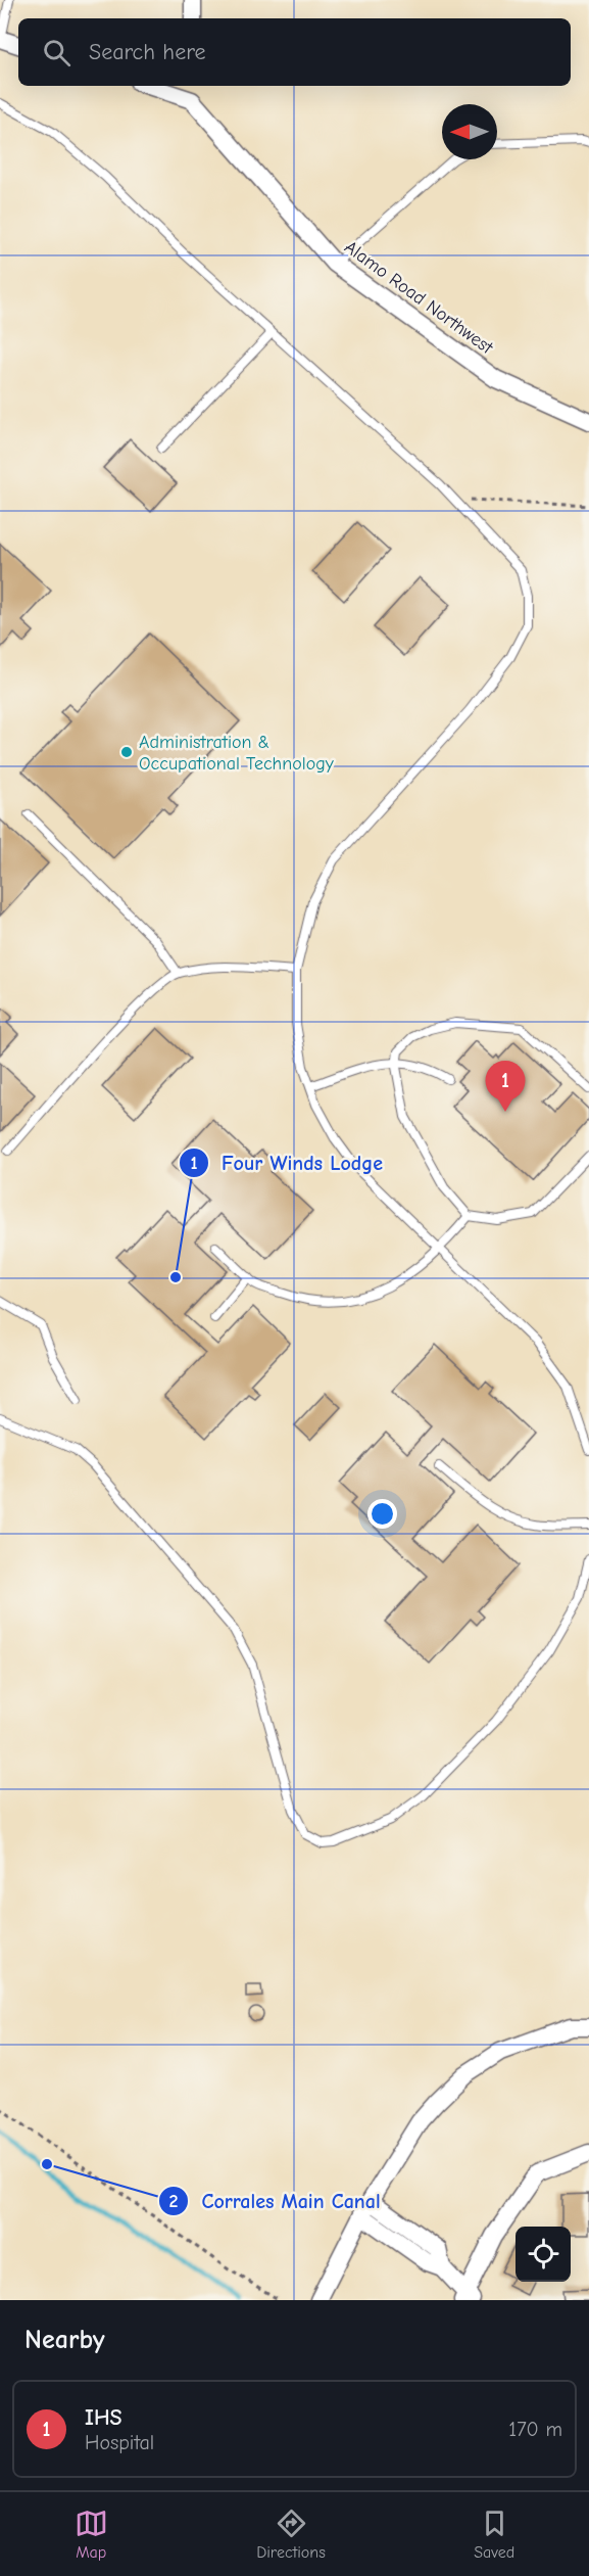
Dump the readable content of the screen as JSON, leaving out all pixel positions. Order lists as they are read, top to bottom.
{
  "streets": {
    "street": ["Alamo Road Northwest"]
  },
  "places": ["Administration & Occupational Technology", "Four Winds Lodge", "Corrales Main Canal"],
  "north": "left",
  "page": {
    "search": "Search here",
    "pins": "1",
    "heading": "Nearby",
    "list": [
      {
        "mark": "1",
        "name": "IHS",
        "note": "Hospital",
        "value": "170 m"
      }
    ],
    "nav": ["Map", "Directions", "Saved"]
  }
}
